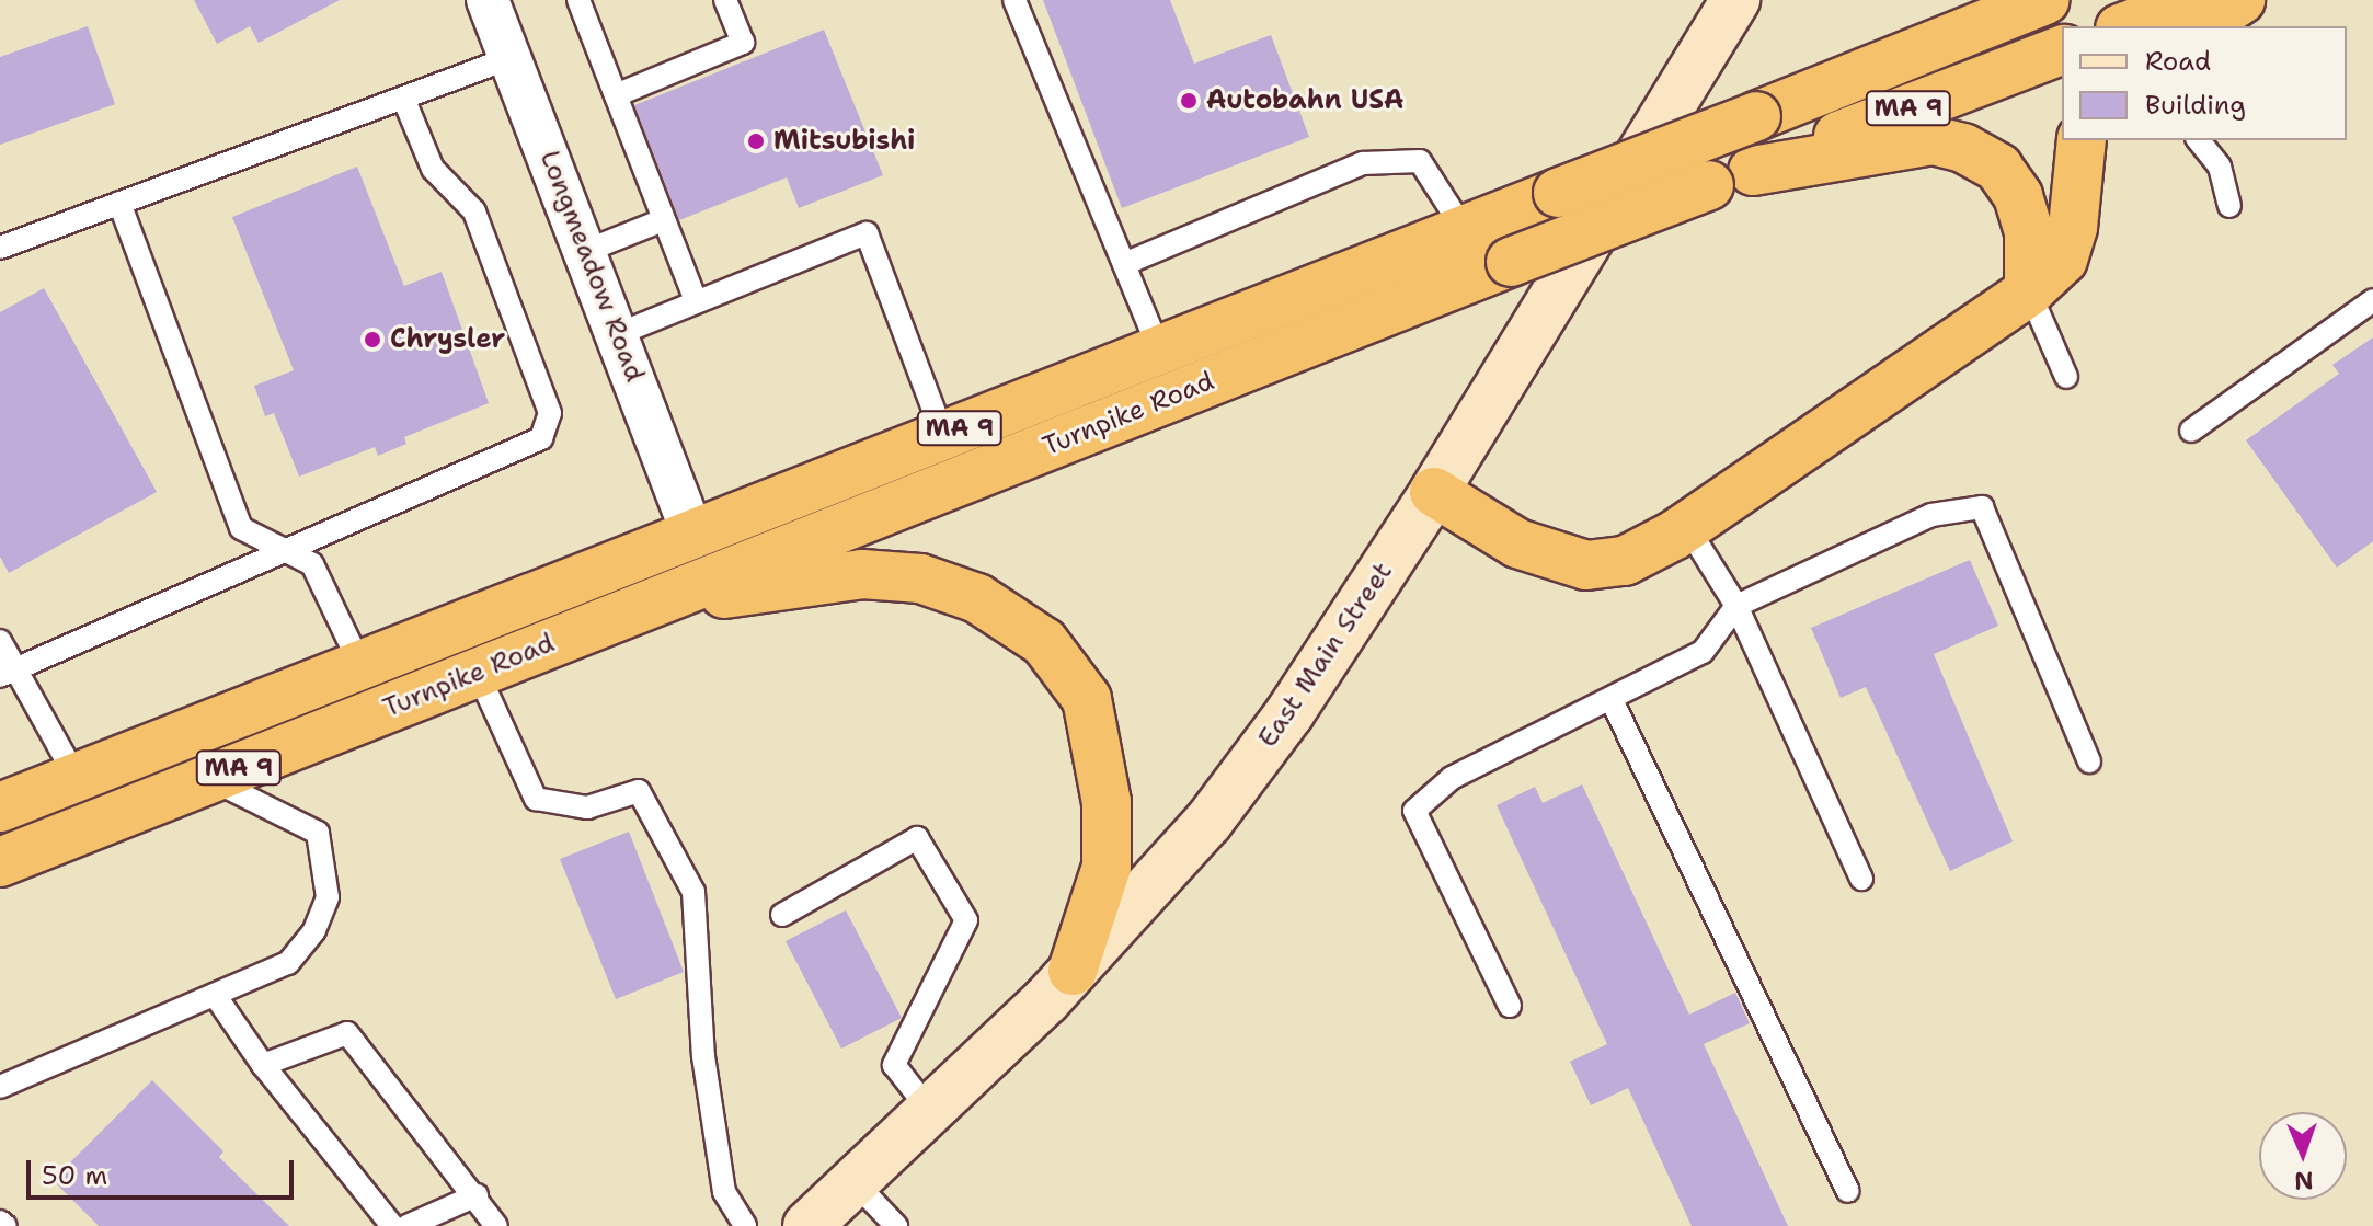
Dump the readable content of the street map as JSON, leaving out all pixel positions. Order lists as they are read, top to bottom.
{
  "streets": {
    "highway": ["MA 9", "Turnpike Road"],
    "main road": ["East Main Street"],
    "street": ["Longmeadow Road"]
  },
  "crossings": [
    ["Longmeadow Road", "Turnpike Road"]
  ],
  "places": ["Autobahn USA", "Mitsubishi", "Chrysler"],
  "legend": ["Road", "Building"],
  "scale_bar": "50 m",
  "north": "bottom"
}
